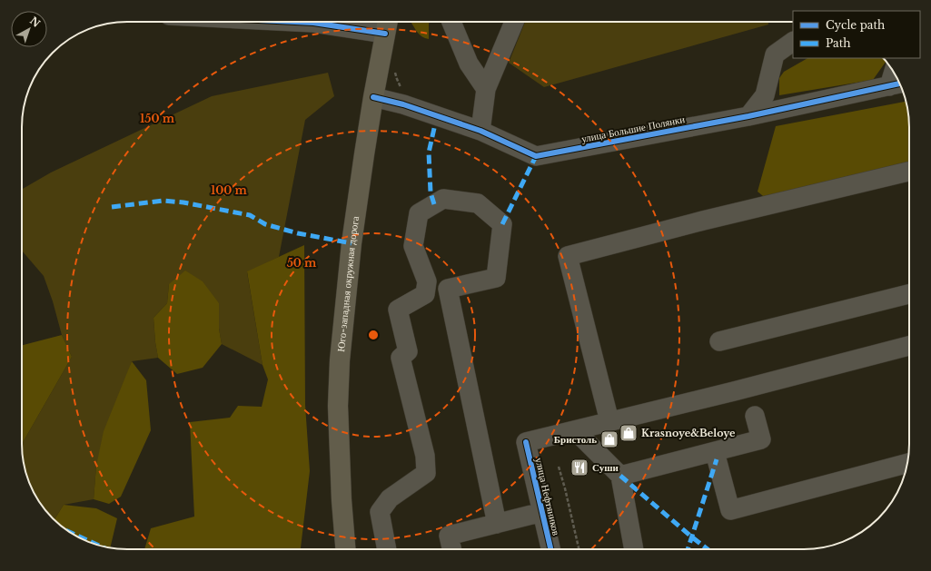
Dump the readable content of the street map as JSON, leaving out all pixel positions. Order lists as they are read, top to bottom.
{
  "streets": {
    "highway": ["Юго-западная окружная дорога"],
    "street": ["улица Большие Полянки", "улица Нефтяников"]
  },
  "crossings": [
    ["улица Большие Полянки", "Юго-западная окружная дорога"]
  ],
  "places": {
    "shop": ["Krasnoye&Beloye", "Бристоль"],
    "restaurant": ["Суши"]
  },
  "legend": ["Cycle path", "Path"],
  "north": "top right",
  "rings": ["150 m", "100 m", "50 m"]
}
